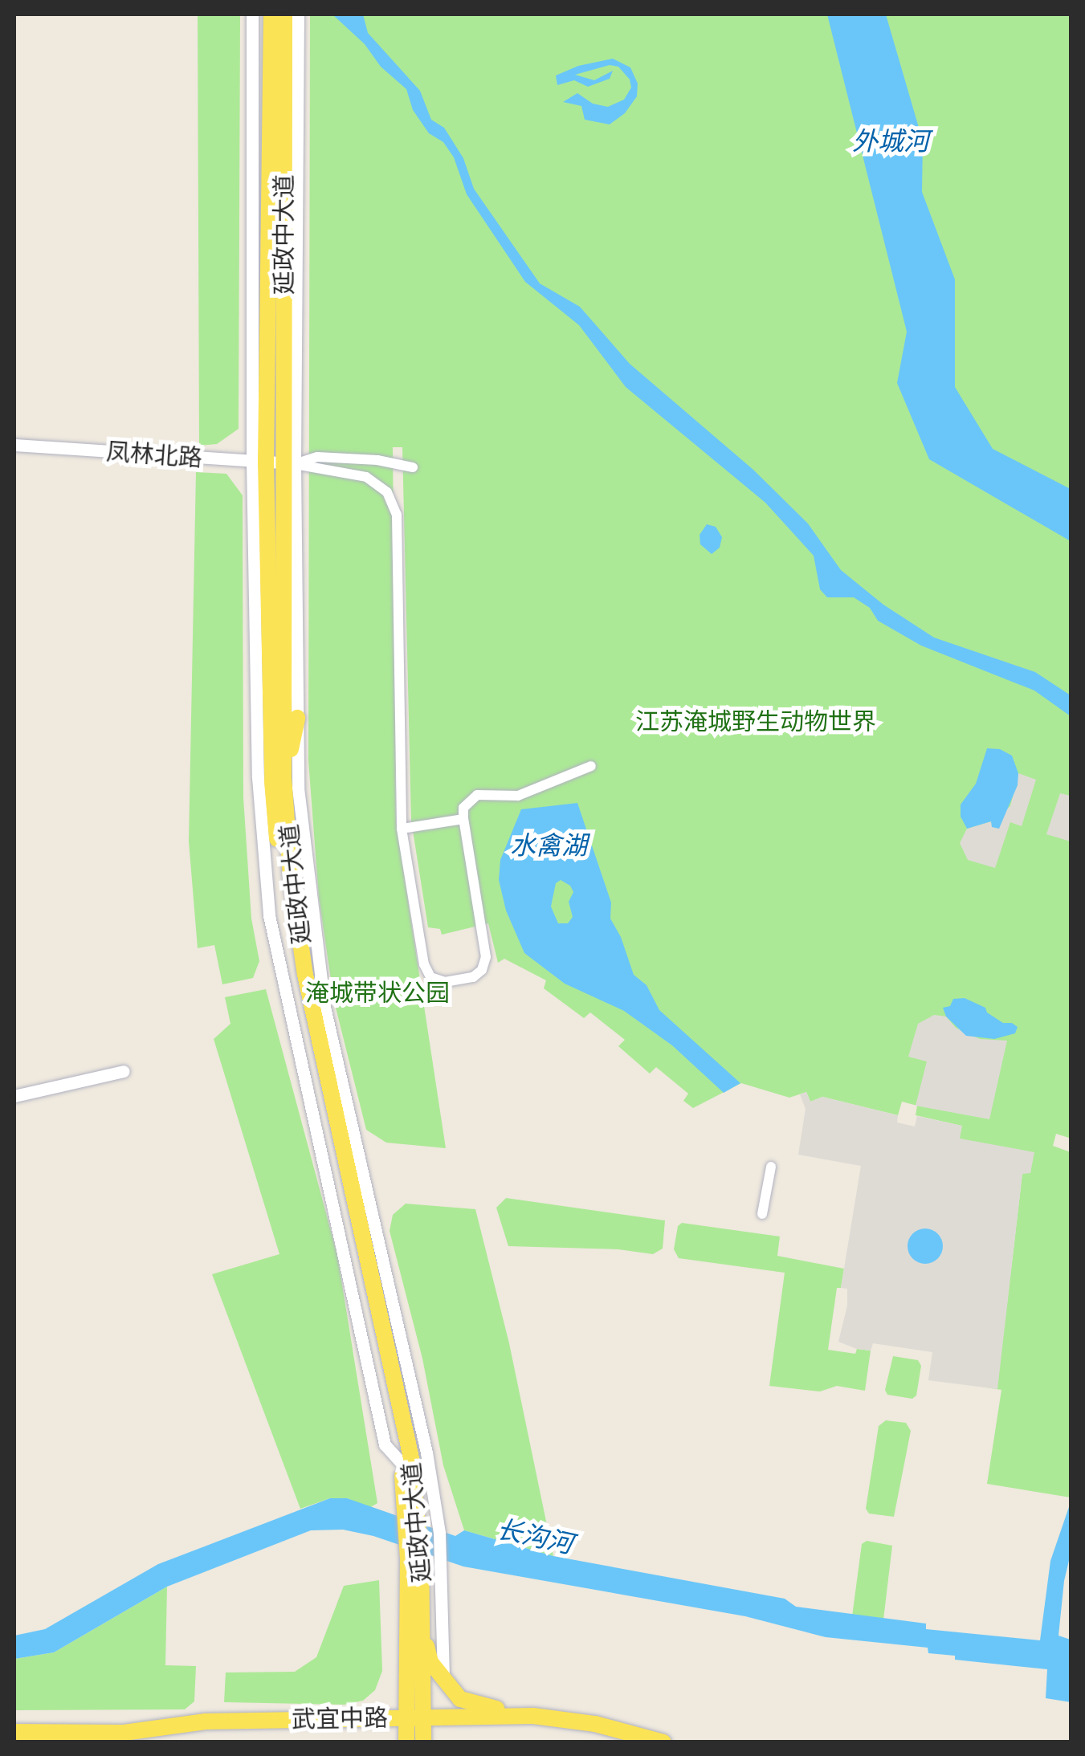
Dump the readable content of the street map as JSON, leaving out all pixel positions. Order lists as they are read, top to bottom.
{
  "streets": {
    "main road": ["延政中大道", "武宜中路"],
    "street": ["凤林北路"]
  },
  "crossings": [
    ["延政中大道", "凤林北路"],
    ["延政中大道", "武宜中路"]
  ],
  "water": ["外城河", "水禽湖", "长沟河"],
  "parks": ["江苏淹城野生动物世界", "淹城带状公园"]
}
